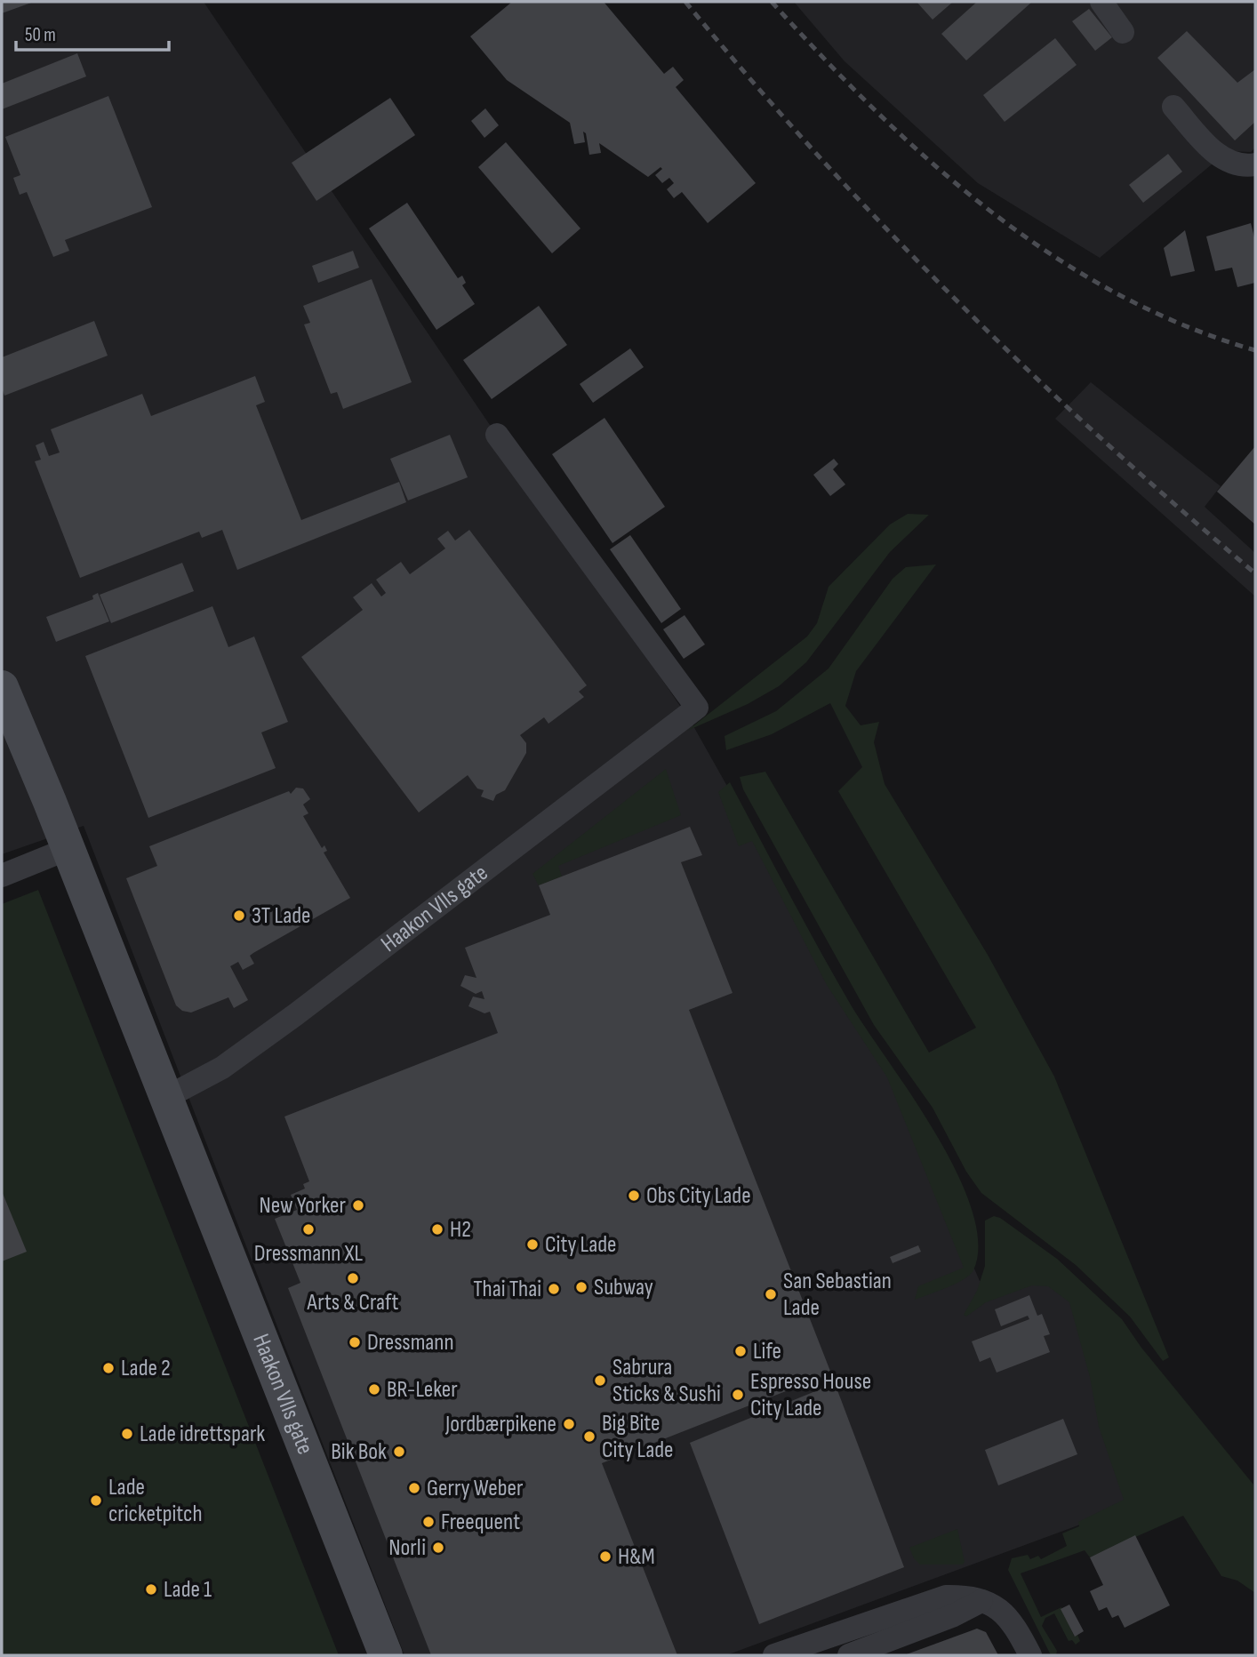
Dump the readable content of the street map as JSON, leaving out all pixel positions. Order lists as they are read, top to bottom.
{
  "streets": {
    "main road": ["Haakon VIIs gate"]
  },
  "places": [
    "3T Lade",
    "Obs City Lade",
    "New Yorker",
    "Dressmann XL",
    "H2",
    "City Lade",
    "Arts & Craft",
    "Subway",
    "Thai Thai",
    "San Sebastian Lade",
    "Dressmann",
    "Life",
    "Lade 2",
    "Sabrura Sticks & Sushi",
    "BR-Leker",
    "Espresso House City Lade",
    "Jordbærpikene",
    "Lade idrettspark",
    "Big Bite City Lade",
    "Bik Bok",
    "Gerry Weber",
    "Lade cricketpitch",
    "Freequent",
    "Norli",
    "H&M",
    "Lade 1"
  ],
  "scale_bar": "50 m"
}
